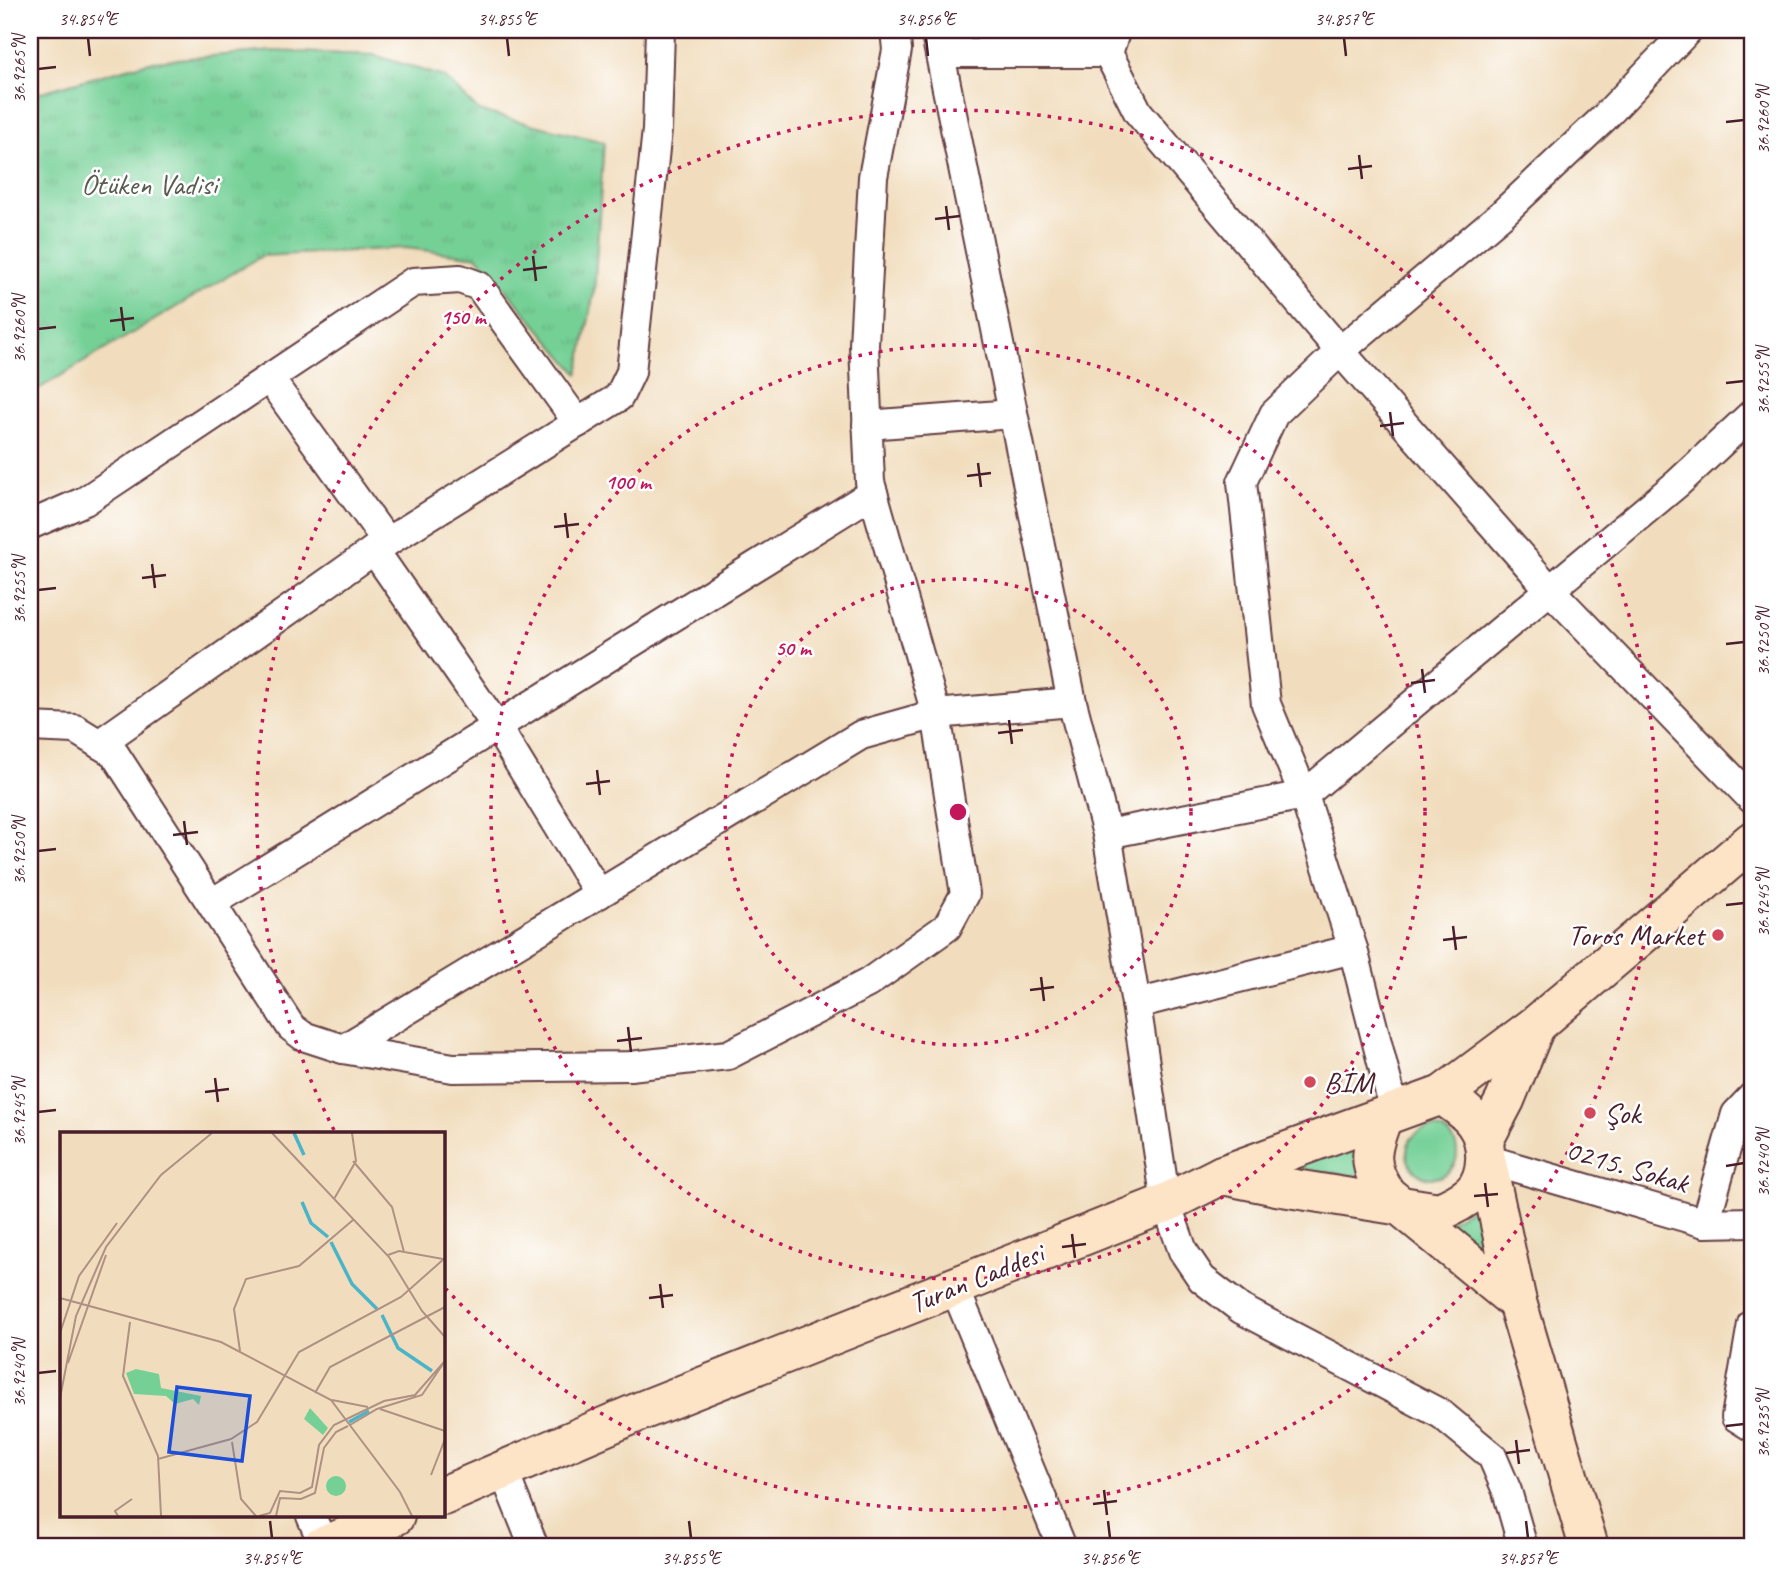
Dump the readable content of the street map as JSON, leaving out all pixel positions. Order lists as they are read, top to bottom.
{
  "streets": {
    "street": ["0215. Sokak", "Turan Caddesi"]
  },
  "crossings": [
    ["0215. Sokak", "Turan Caddesi"]
  ],
  "parks": ["Ötüken Vadisi"],
  "places": ["Toros Market", "BİM", "Şok"],
  "coordinates": [
    "34.854°E",
    "34.855°E",
    "34.856°E",
    "34.857°E",
    "36.9265°N",
    "36.9260°N",
    "36.9255°N",
    "36.9250°N",
    "36.9245°N",
    "36.9240°N",
    "36.9235°N"
  ],
  "rings": ["150 m", "100 m", "50 m"]
}
